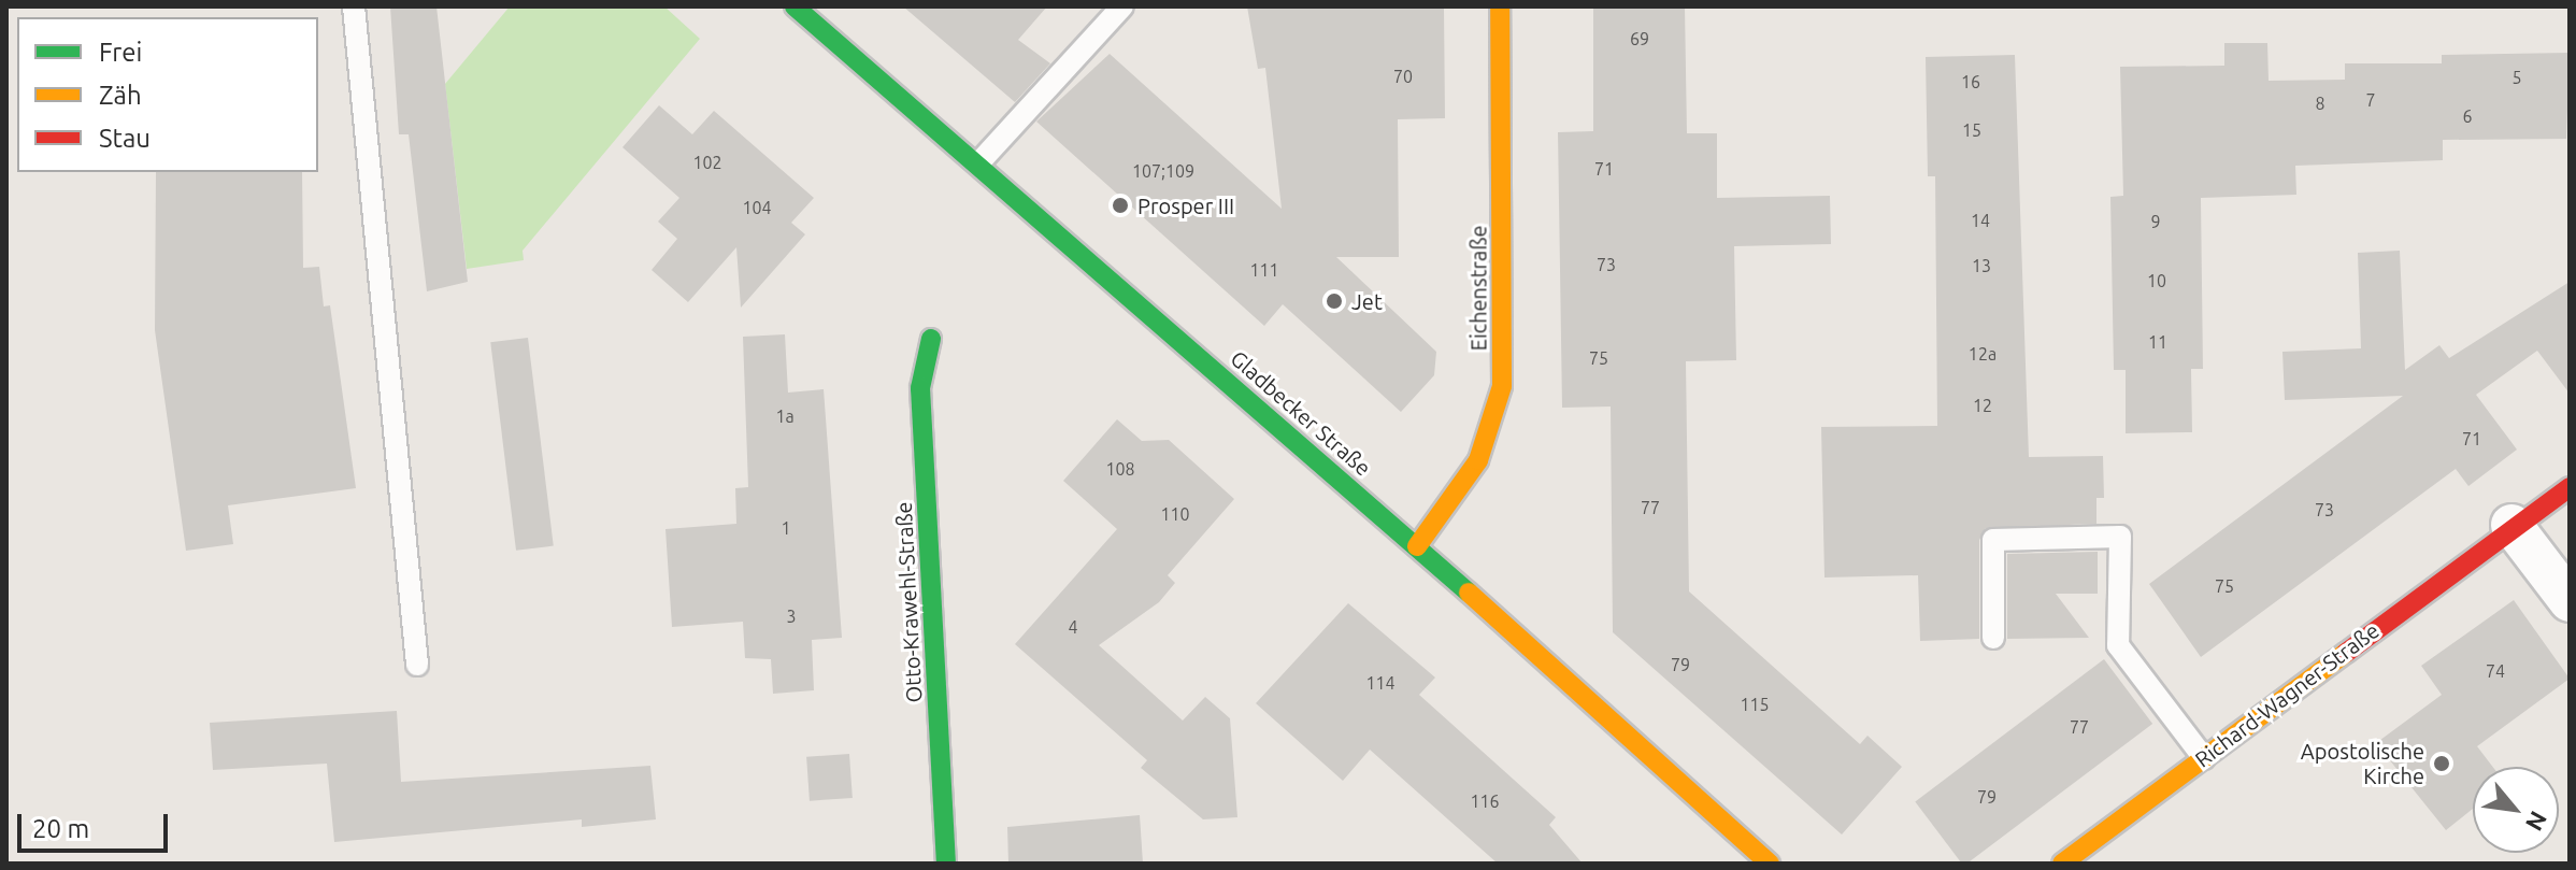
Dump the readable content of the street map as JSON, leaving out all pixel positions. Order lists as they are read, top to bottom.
{
  "streets": {
    "street": [
      "Eichenstraße",
      "Gladbecker Straße",
      "Otto-Krawehl-Straße",
      "Richard-Wagner-Straße"
    ]
  },
  "crossings": [
    ["Eichenstraße", "Gladbecker Straße"]
  ],
  "places": ["Prosper III", "Jet", "Apostolische Kirche"],
  "house_numbers": [
    "69",
    "70",
    "5",
    "16",
    "7",
    "8",
    "6",
    "15",
    "102",
    "71",
    "107;109",
    "104",
    "14",
    "9",
    "73",
    "13",
    "111",
    "10",
    "11",
    "12a",
    "75",
    "12",
    "1a",
    "71",
    "108",
    "77",
    "73",
    "110",
    "1",
    "75",
    "3",
    "4",
    "79",
    "74",
    "114",
    "115",
    "77",
    "79",
    "116"
  ],
  "legend": ["Frei", "Zäh", "Stau"],
  "scale_bar": "20 m",
  "north": "bottom right"
}
